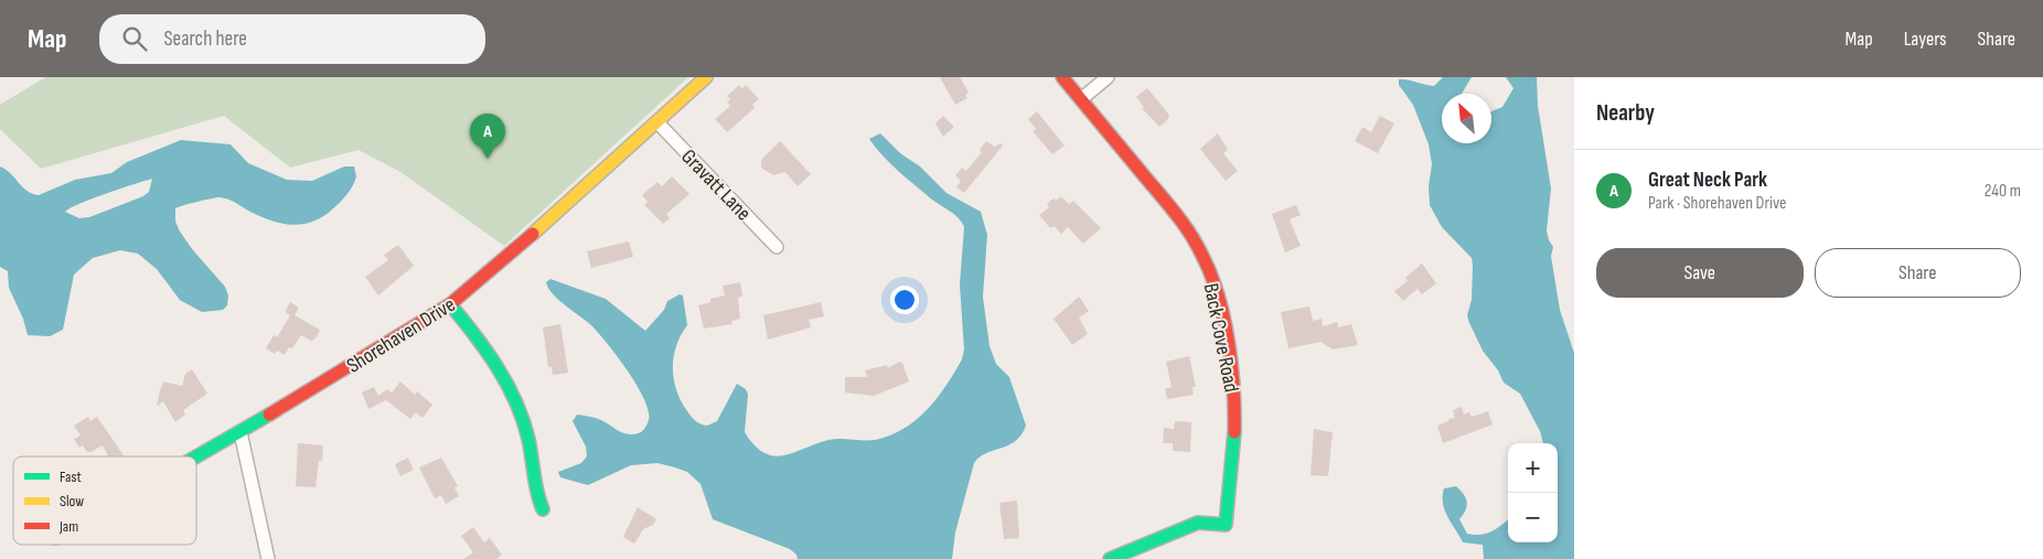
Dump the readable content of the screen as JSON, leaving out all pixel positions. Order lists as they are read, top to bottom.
{
  "streets": {
    "street": ["Gravatt Lane", "Shorehaven Drive", "Back Cove Road"]
  },
  "crossings": [
    ["Gravatt Lane", "Shorehaven Drive"]
  ],
  "legend": ["Fast", "Slow", "Jam"],
  "north": "top left",
  "page": {
    "header": "Map",
    "search": "Search here",
    "nav": ["Map", "Layers", "Share"],
    "heading": "Nearby",
    "pins": "A",
    "list": [
      {
        "mark": "A",
        "name": "Great Neck Park",
        "note": "Park · Shorehaven Drive",
        "value": "240 m"
      }
    ],
    "buttons": ["Save", "Share"],
    "map_buttons": ["+", "−"]
  }
}
